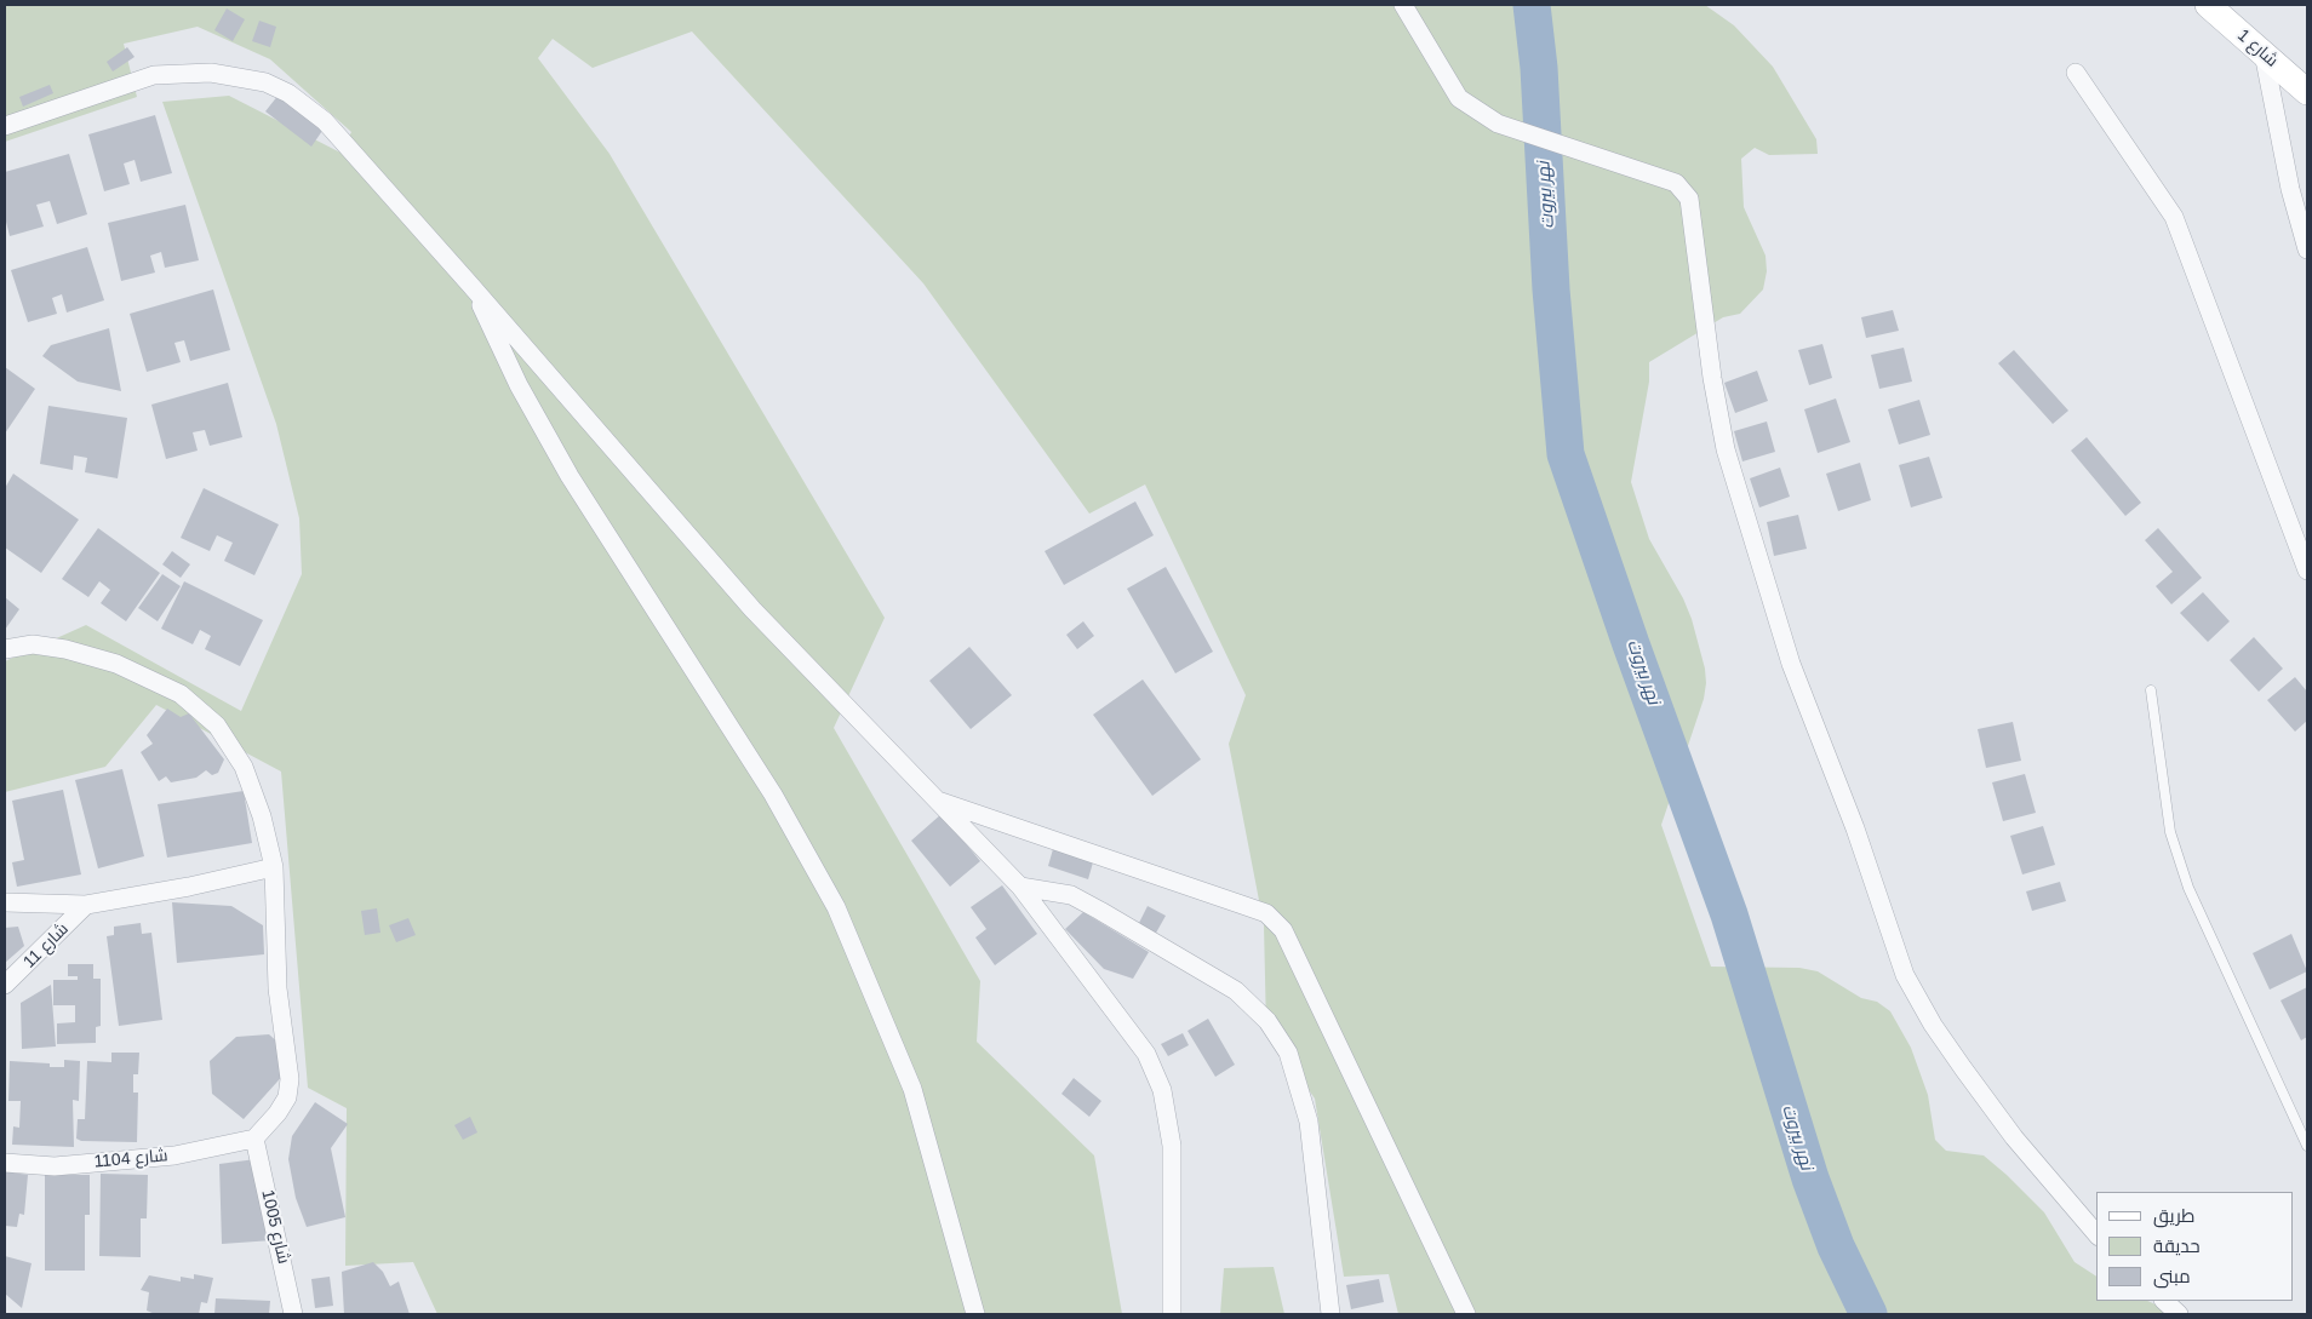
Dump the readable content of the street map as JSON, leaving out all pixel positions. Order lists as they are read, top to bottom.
{
  "streets": {
    "street": [
      "شارع 1",
      "شارع 11",
      "شارع 1104",
      "شارع 1005"
    ]
  },
  "crossings": [
    ["شارع 1104", "شارع 1005"]
  ],
  "water": ["نهر بيروت"],
  "legend": ["طريق", "حديقة", "مبنى"]
}
